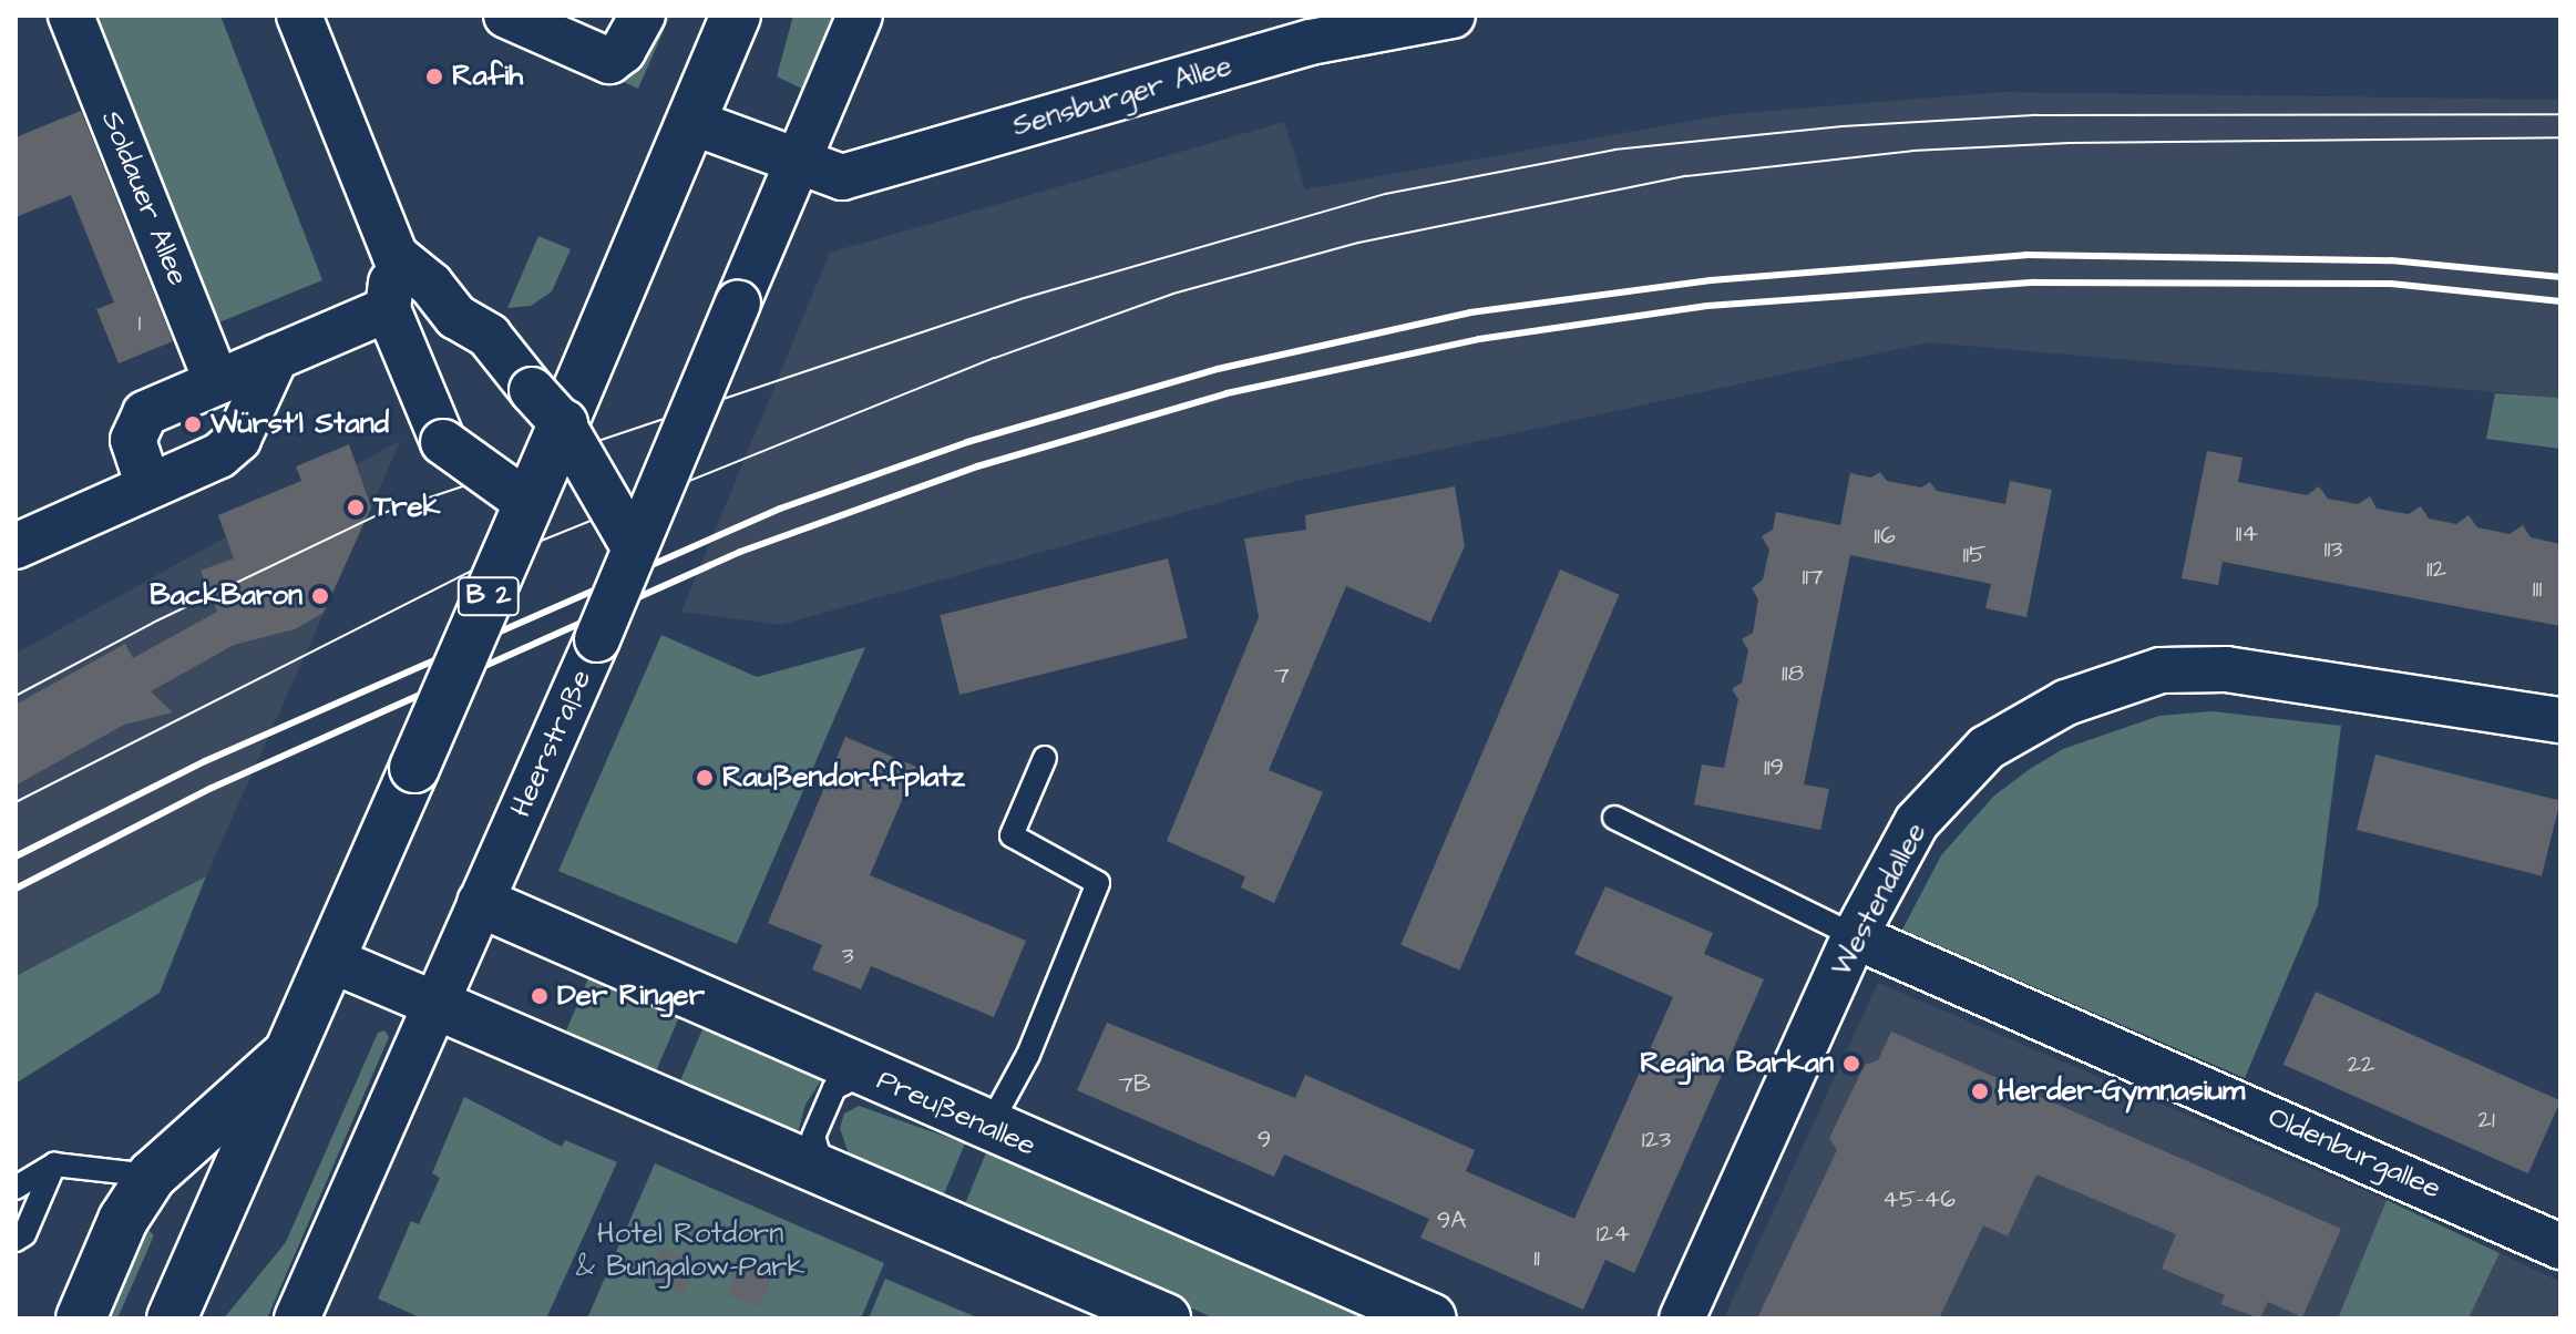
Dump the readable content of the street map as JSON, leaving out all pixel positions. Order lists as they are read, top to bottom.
{
  "streets": {
    "street": [
      "Sensburger Allee",
      "Soldauer Allee",
      "B 2",
      "Heerstraße",
      "Westendallee",
      "Preußenallee",
      "Oldenburgallee"
    ]
  },
  "crossings": [
    ["Sensburger Allee", "Heerstraße"],
    ["Heerstraße", "Preußenallee"],
    ["Westendallee", "Oldenburgallee"]
  ],
  "parks": ["Hotel Rotdorn & Bungalow-Park"],
  "places": [
    "Rafih",
    "Würst'l Stand",
    "Trek",
    "BackBaron",
    "Raußendorffplatz",
    "Der Ringer",
    "Regina Barkan",
    "Herder-Gymnasium"
  ],
  "house_numbers": [
    "1",
    "114",
    "116",
    "113",
    "115",
    "112",
    "117",
    "111",
    "118",
    "7",
    "119",
    "3",
    "22",
    "7B",
    "21",
    "9",
    "123",
    "45-46",
    "9A",
    "124",
    "11"
  ]
}
